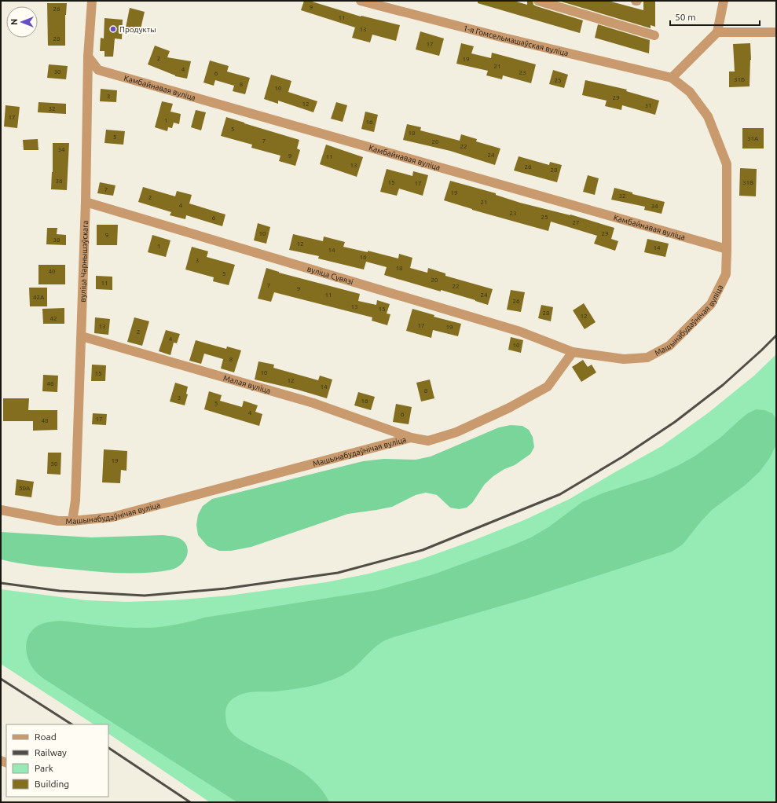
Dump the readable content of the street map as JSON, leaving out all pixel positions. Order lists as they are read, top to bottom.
{
  "streets": {
    "street": [
      "1-я Гомсельмашаўская вуліца",
      "Камбайнавая вуліца",
      "вуліца Чарнышэўскага",
      "вуліца Сувязі",
      "Машынабудаўнічая вуліца",
      "Малая вуліца"
    ]
  },
  "crossings": [
    ["1-я Гомсельмашаўская вуліца", "Машынабудаўнічая вуліца"],
    ["Камбайнавая вуліца", "вуліца Чарнышэўскага"],
    ["Камбайнавая вуліца", "Машынабудаўнічая вуліца"],
    ["вуліца Чарнышэўскага", "вуліца Сувязі"],
    ["вуліца Чарнышэўскага", "Машынабудаўнічая вуліца"],
    ["вуліца Чарнышэўскага", "Малая вуліца"],
    ["вуліца Сувязі", "Машынабудаўнічая вуліца"],
    ["Машынабудаўнічая вуліца", "Малая вуліца"]
  ],
  "places": ["Продукты"],
  "house_numbers": [
    "9",
    "26",
    "11",
    "13",
    "28",
    "17",
    "2",
    "19",
    "21",
    "4",
    "30",
    "23",
    "6",
    "31Б",
    "25",
    "8",
    "10",
    "3",
    "29",
    "12",
    "31",
    "32",
    "17",
    "1",
    "16",
    "5",
    "18",
    "5",
    "31А",
    "7",
    "20",
    "22",
    "34",
    "24",
    "9",
    "11",
    "13",
    "26",
    "28",
    "36",
    "15",
    "31В",
    "17",
    "7",
    "19",
    "32",
    "2",
    "21",
    "4",
    "34",
    "23",
    "25",
    "6",
    "27",
    "10",
    "29",
    "9",
    "38",
    "12",
    "1",
    "14",
    "14",
    "16",
    "3",
    "18",
    "40",
    "5",
    "20",
    "11",
    "7",
    "22",
    "9",
    "11",
    "24",
    "42А",
    "26",
    "13",
    "15",
    "28",
    "12",
    "42",
    "17",
    "13",
    "19",
    "2",
    "4",
    "10",
    "8",
    "10",
    "15",
    "12",
    "46",
    "14",
    "8",
    "3",
    "16",
    "5",
    "4",
    "6",
    "17",
    "48",
    "19",
    "50",
    "50А"
  ],
  "legend": [
    "Road",
    "Railway",
    "Park",
    "Building"
  ],
  "scale_bar": "50 m",
  "north": "left"
}
